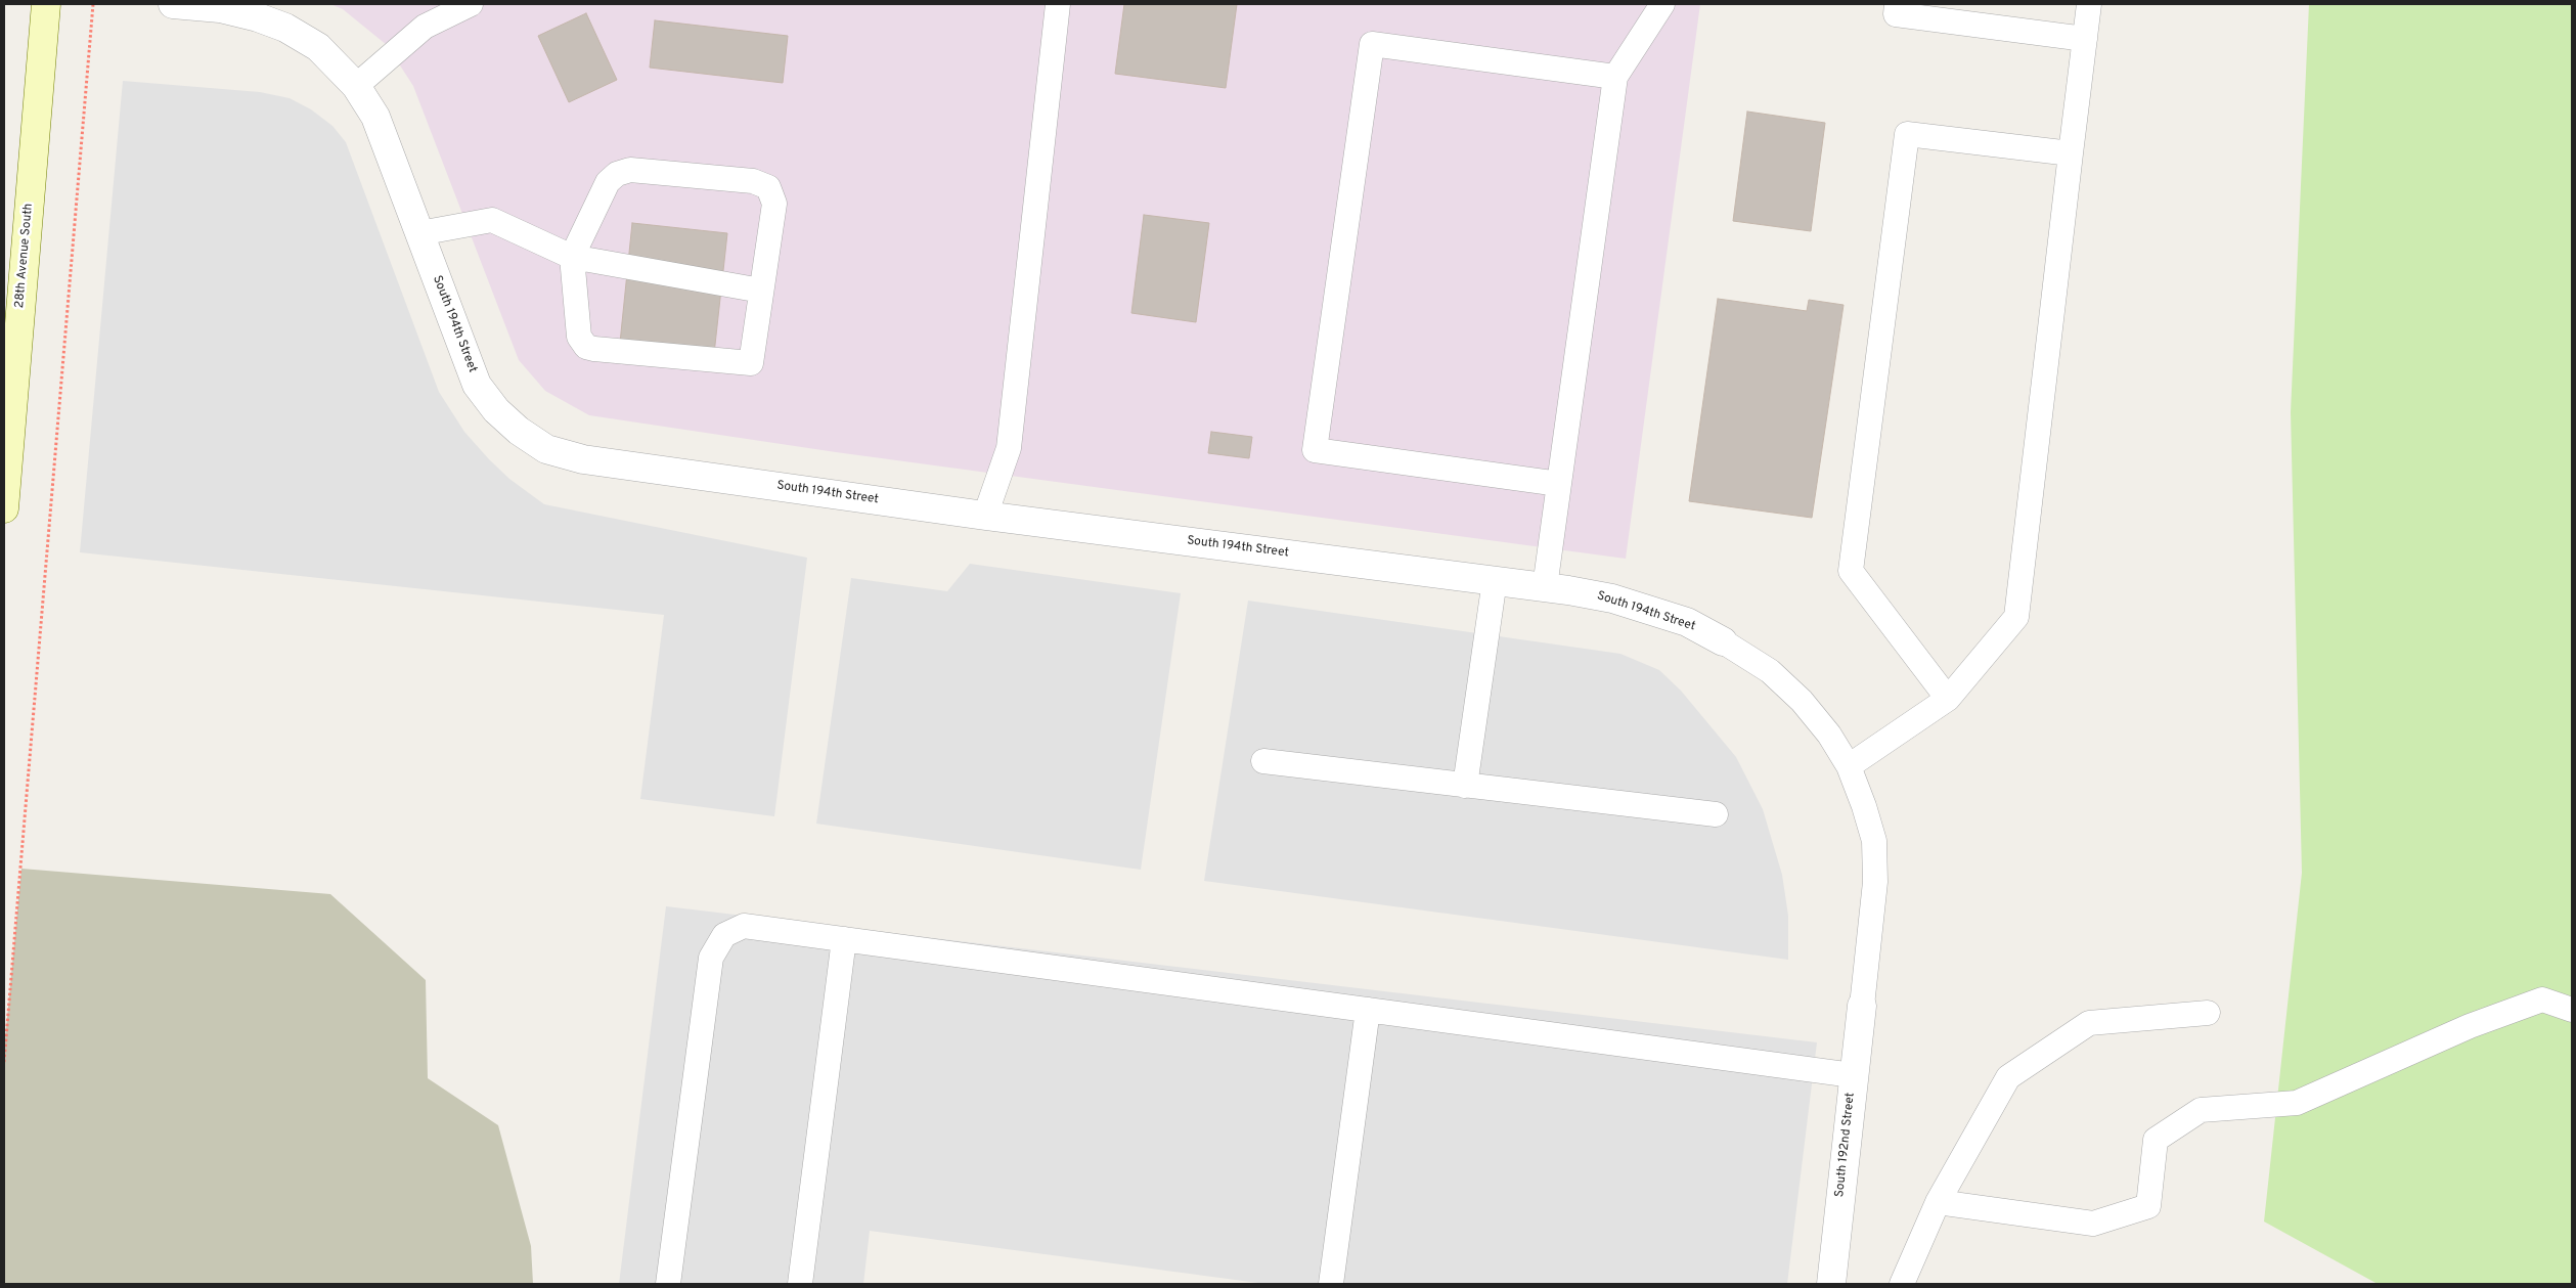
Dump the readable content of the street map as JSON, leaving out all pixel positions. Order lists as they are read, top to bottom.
{
  "streets": {
    "main road": ["28th Avenue South"],
    "street": ["South 194th Street", "South 192nd Street"]
  }
}
